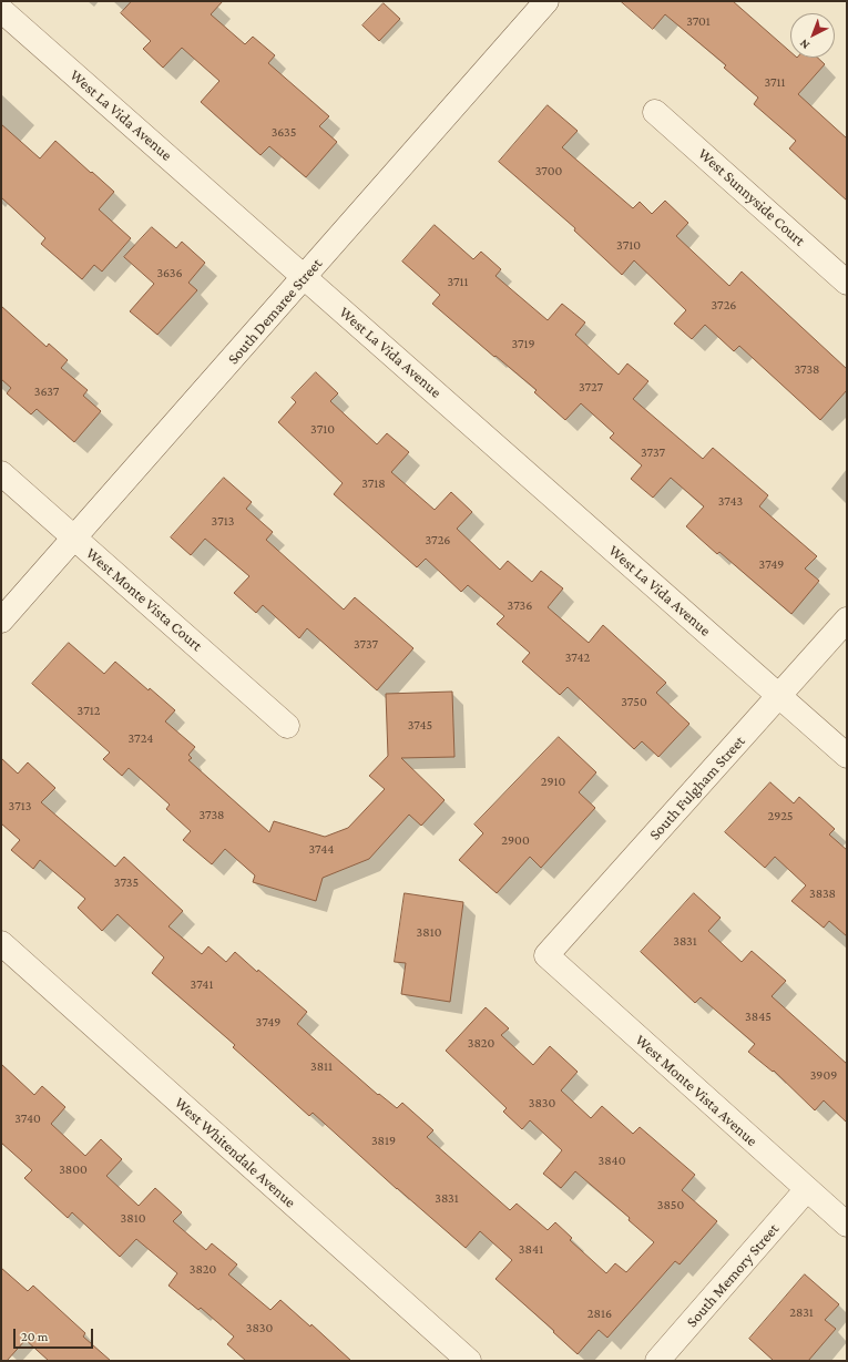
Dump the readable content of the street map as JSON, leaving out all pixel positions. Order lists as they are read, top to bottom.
{
  "streets": {
    "street": [
      "West La Vida Avenue",
      "West Sunnyside Court",
      "South Demaree Street",
      "West Monte Vista Court",
      "South Fulgham Street",
      "West Monte Vista Avenue",
      "West Whitendale Avenue",
      "South Memory Street"
    ]
  },
  "crossings": [
    ["West La Vida Avenue", "South Demaree Street"],
    ["West La Vida Avenue", "South Fulgham Street"],
    ["South Demaree Street", "West Monte Vista Court"],
    ["South Fulgham Street", "West Monte Vista Avenue"],
    ["West Monte Vista Avenue", "South Memory Street"]
  ],
  "house_numbers": [
    "3701",
    "3711",
    "3635",
    "3700",
    "3710",
    "3636",
    "3711",
    "3726",
    "3719",
    "3738",
    "3727",
    "3637",
    "3710",
    "3737",
    "3718",
    "3743",
    "3713",
    "3726",
    "3749",
    "3736",
    "3737",
    "3742",
    "3750",
    "3712",
    "3745",
    "3724",
    "2910",
    "3713",
    "3738",
    "2925",
    "2900",
    "3744",
    "3735",
    "3838",
    "3810",
    "3831",
    "3741",
    "3845",
    "3749",
    "3820",
    "3811",
    "3909",
    "3830",
    "3740",
    "3819",
    "3840",
    "3800",
    "3831",
    "3850",
    "3810",
    "3841",
    "3820",
    "2831",
    "2816",
    "3830"
  ],
  "scale_bar": "20 m",
  "north": "bottom left"
}
